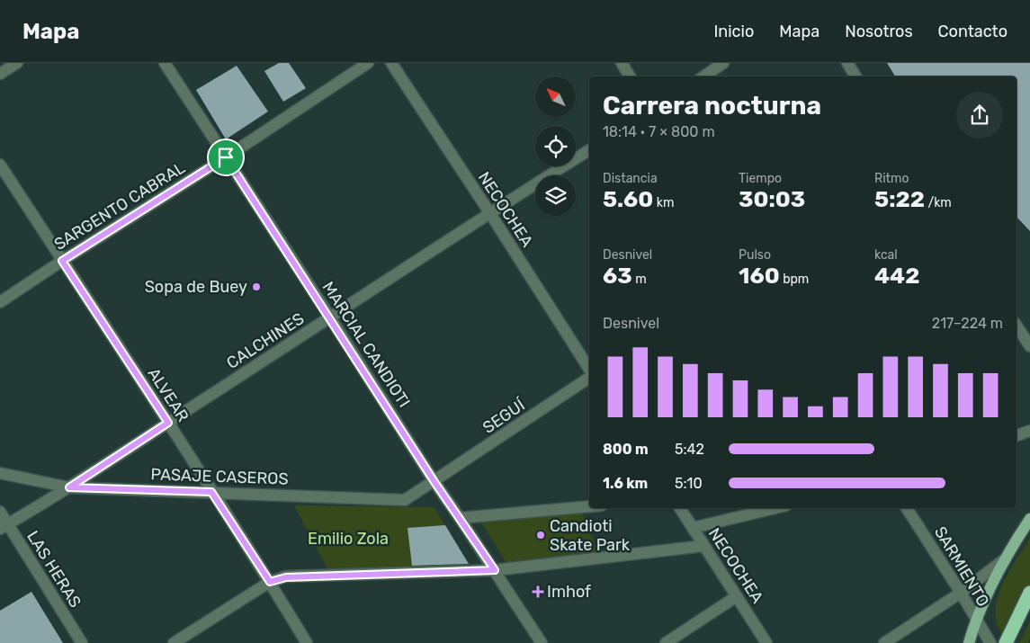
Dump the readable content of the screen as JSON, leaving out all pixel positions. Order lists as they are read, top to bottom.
{
  "streets": {
    "street": [
      "SARGENTO CABRAL",
      "NECOCHEA",
      "CALCHINES",
      "MARCIAL CANDIOTI",
      "ALVEAR",
      "SEGUÍ",
      "PASAJE CASEROS",
      "SARMIENTO",
      "LAS HERAS"
    ]
  },
  "crossings": [
    ["SARGENTO CABRAL", "MARCIAL CANDIOTI"],
    ["SARGENTO CABRAL", "ALVEAR"],
    ["NECOCHEA", "CALCHINES"],
    ["CALCHINES", "MARCIAL CANDIOTI"],
    ["CALCHINES", "ALVEAR"],
    ["CALCHINES", "PASAJE CASEROS"],
    ["CALCHINES", "LAS HERAS"],
    ["MARCIAL CANDIOTI", "SEGUÍ"],
    ["MARCIAL CANDIOTI", "PASAJE CASEROS"],
    ["ALVEAR", "PASAJE CASEROS"],
    ["SEGUÍ", "PASAJE CASEROS"]
  ],
  "parks": ["Emilio Zola"],
  "places": {
    "other": ["Sopa de Buey", "Candioti Skate Park"],
    "health": ["Imhof"]
  },
  "north": "top left",
  "page": {
    "header": "Mapa",
    "nav": [
      "Inicio",
      "Mapa",
      "Nosotros",
      "Contacto"
    ],
    "heading": ["Carrera nocturna", "18:14 · 7 × 800 m"],
    "stats": [
      ["Distancia", "5.60 km"],
      ["Tiempo", "30:03"],
      ["Ritmo", "5:22 /km"],
      ["Desnivel", "63 m"],
      ["Pulso", "160 bpm"],
      ["kcal", "442"]
    ],
    "chart": ["Desnivel", "217–224 m"],
    "list": [
      {
        "name": "800 m",
        "note": "5:42"
      },
      {
        "name": "1.6 km",
        "note": "5:10"
      }
    ]
  }
}
